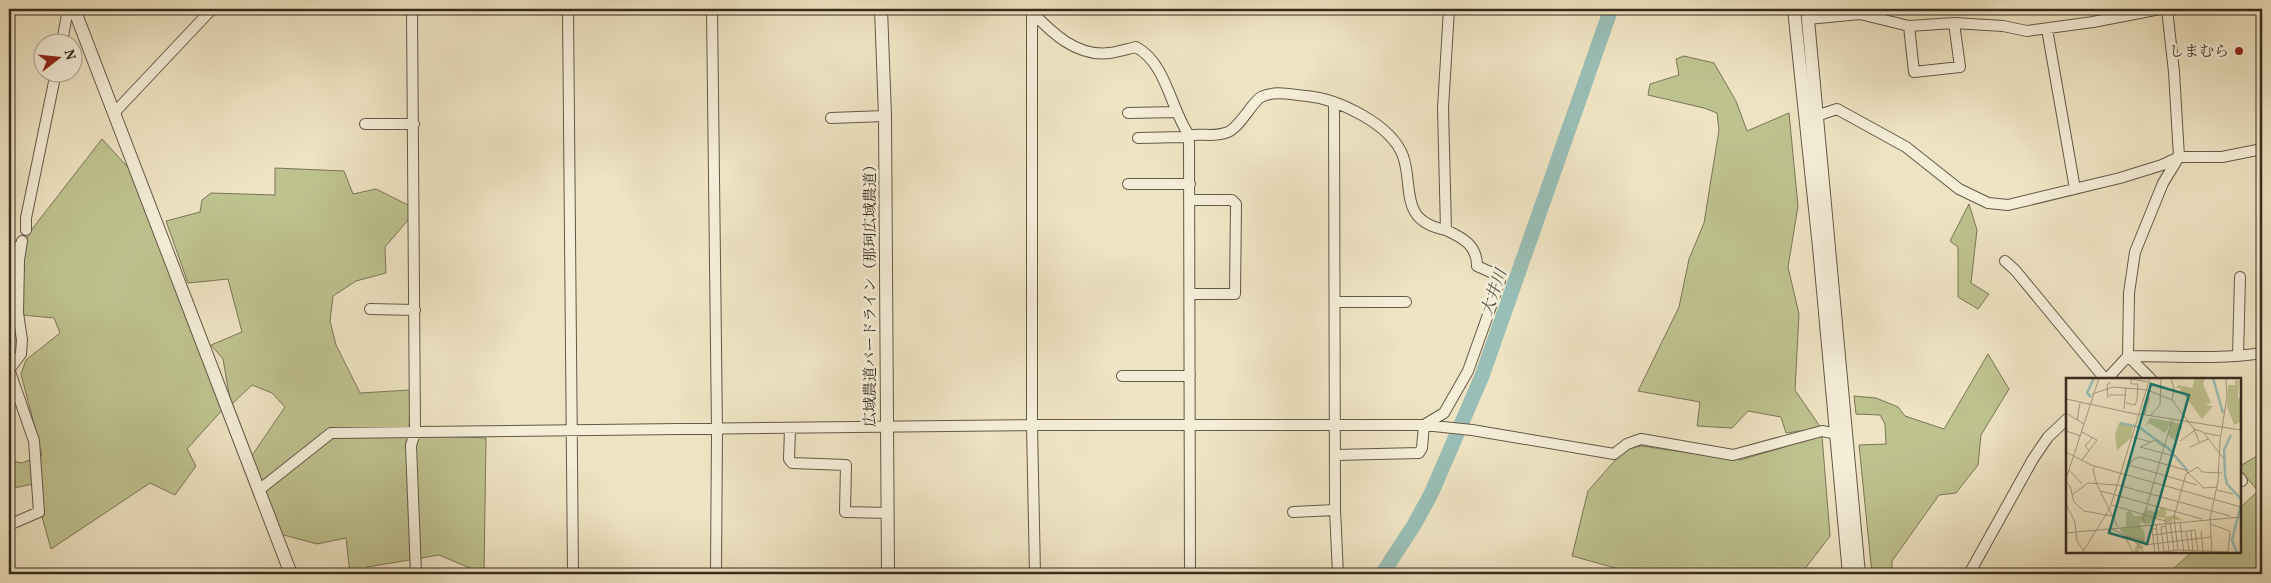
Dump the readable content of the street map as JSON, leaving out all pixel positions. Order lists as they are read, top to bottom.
{
  "streets": {
    "street": ["広域農道バードライン（那珂広域農道）"]
  },
  "water": ["大井川"],
  "places": ["しまむら"],
  "north": "right"
}
